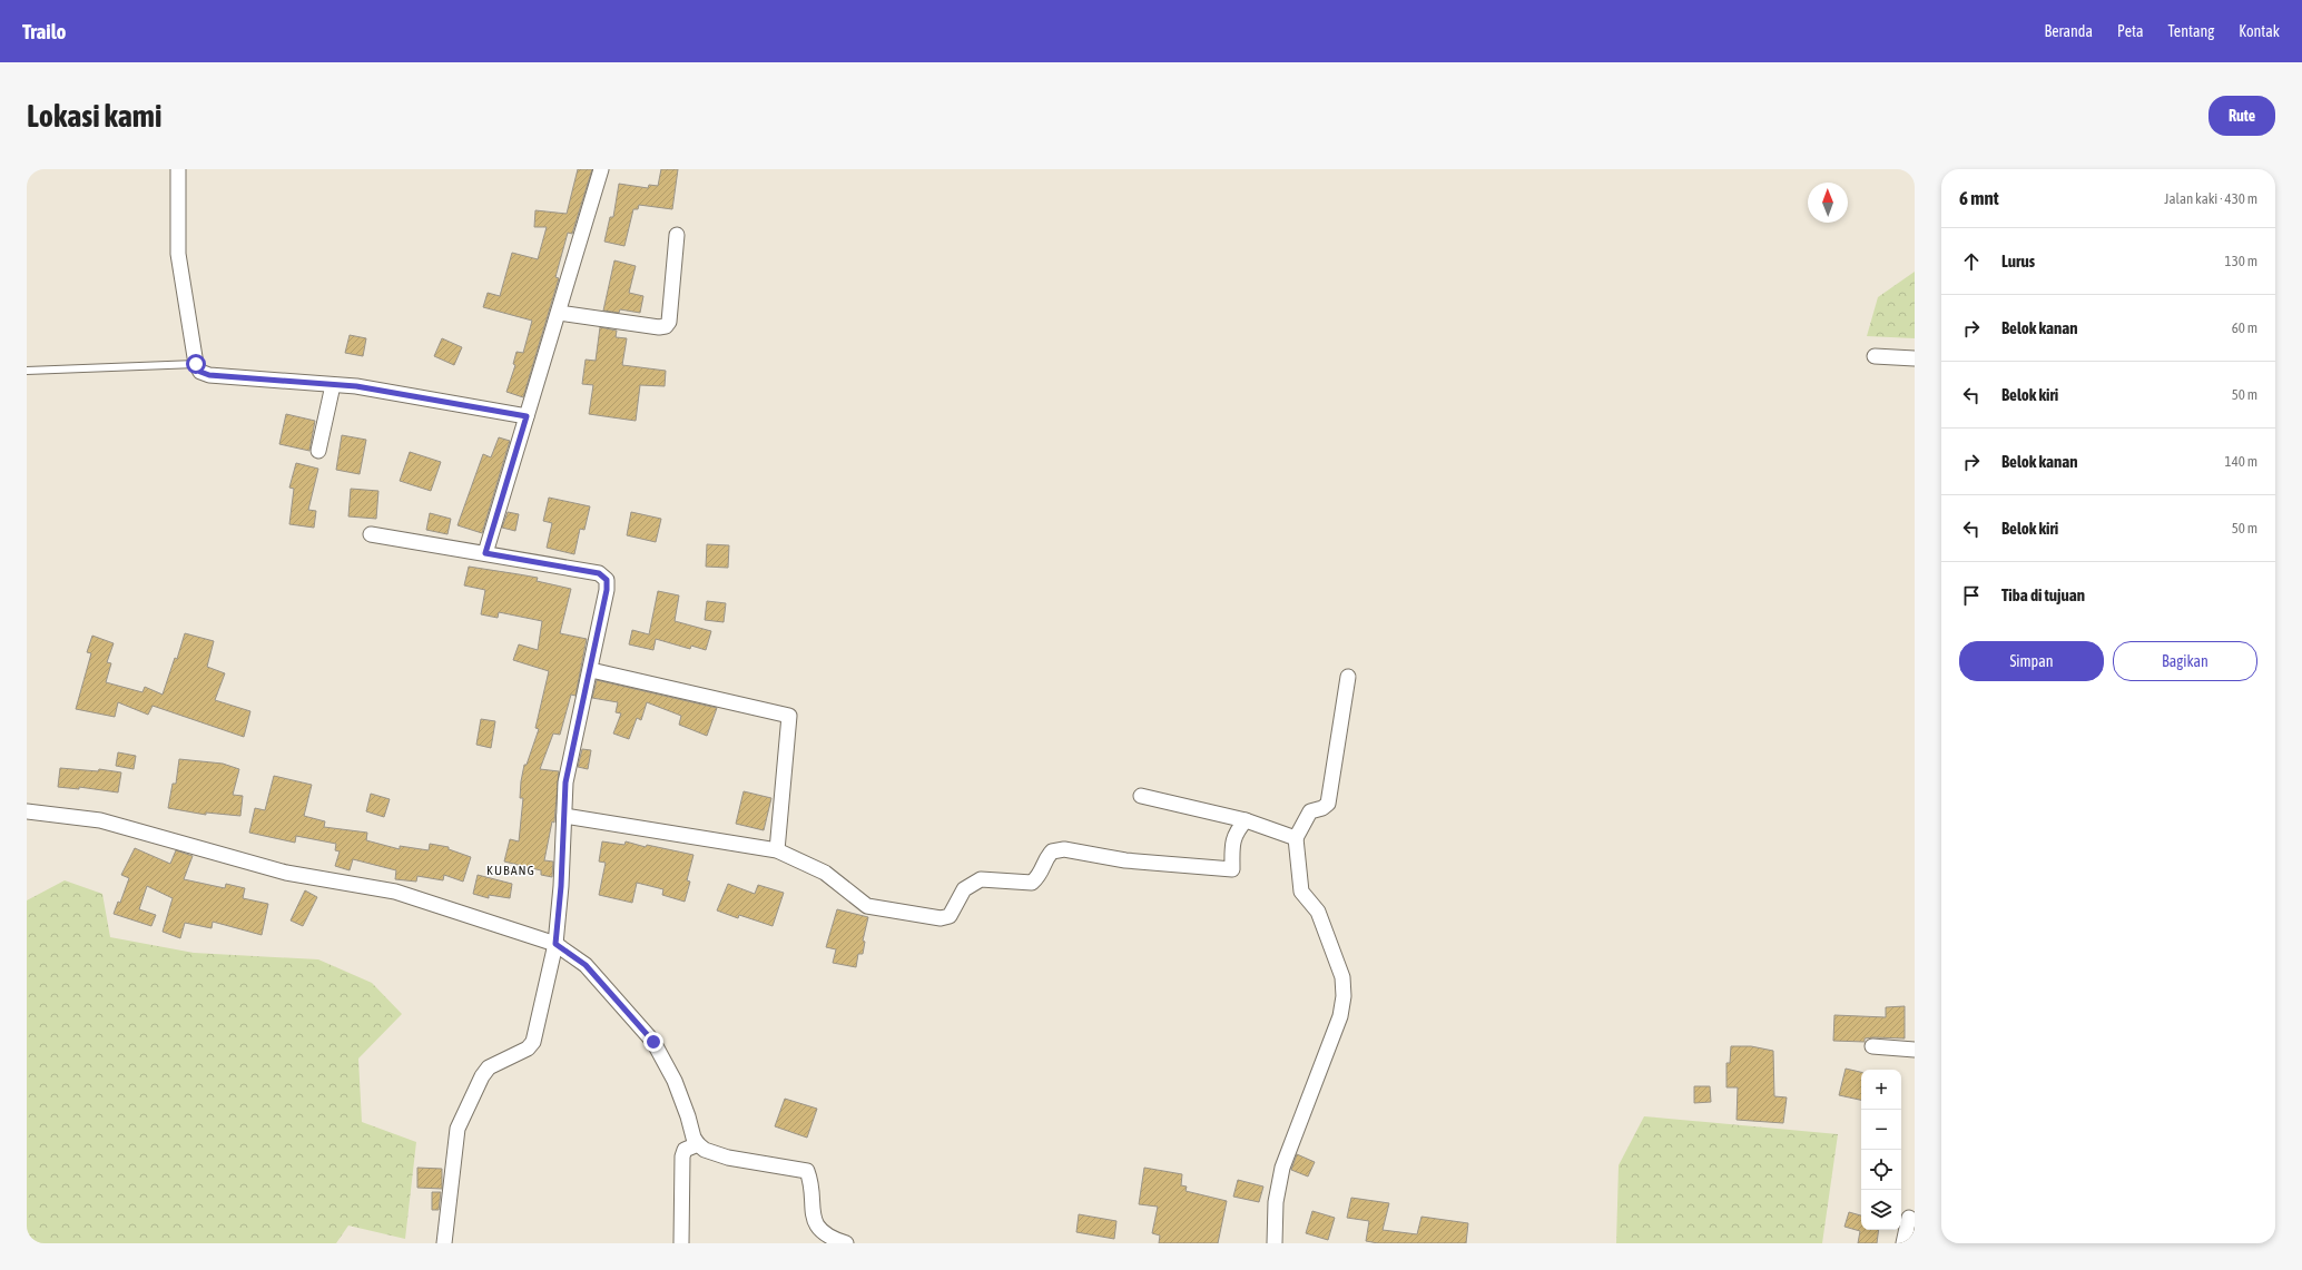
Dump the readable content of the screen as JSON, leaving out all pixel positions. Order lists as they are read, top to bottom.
{
  "districts": ["KUBANG"],
  "north": "top",
  "page": {
    "header": "Trailo",
    "nav": [
      "Beranda",
      "Peta",
      "Tentang",
      "Kontak"
    ],
    "buttons": [
      "Rute",
      ["Simpan", "Bagikan"]
    ],
    "title": "Lokasi kami",
    "heading": ["6 mnt", "Jalan kaki · 430 m"],
    "list": [
      ["Lurus", "130 m"],
      ["Belok kanan", "60 m"],
      ["Belok kiri", "50 m"],
      ["Belok kanan", "140 m"],
      ["Belok kiri", "50 m"],
      "Tiba di tujuan"
    ],
    "map_buttons": ["+", "−"]
  }
}
